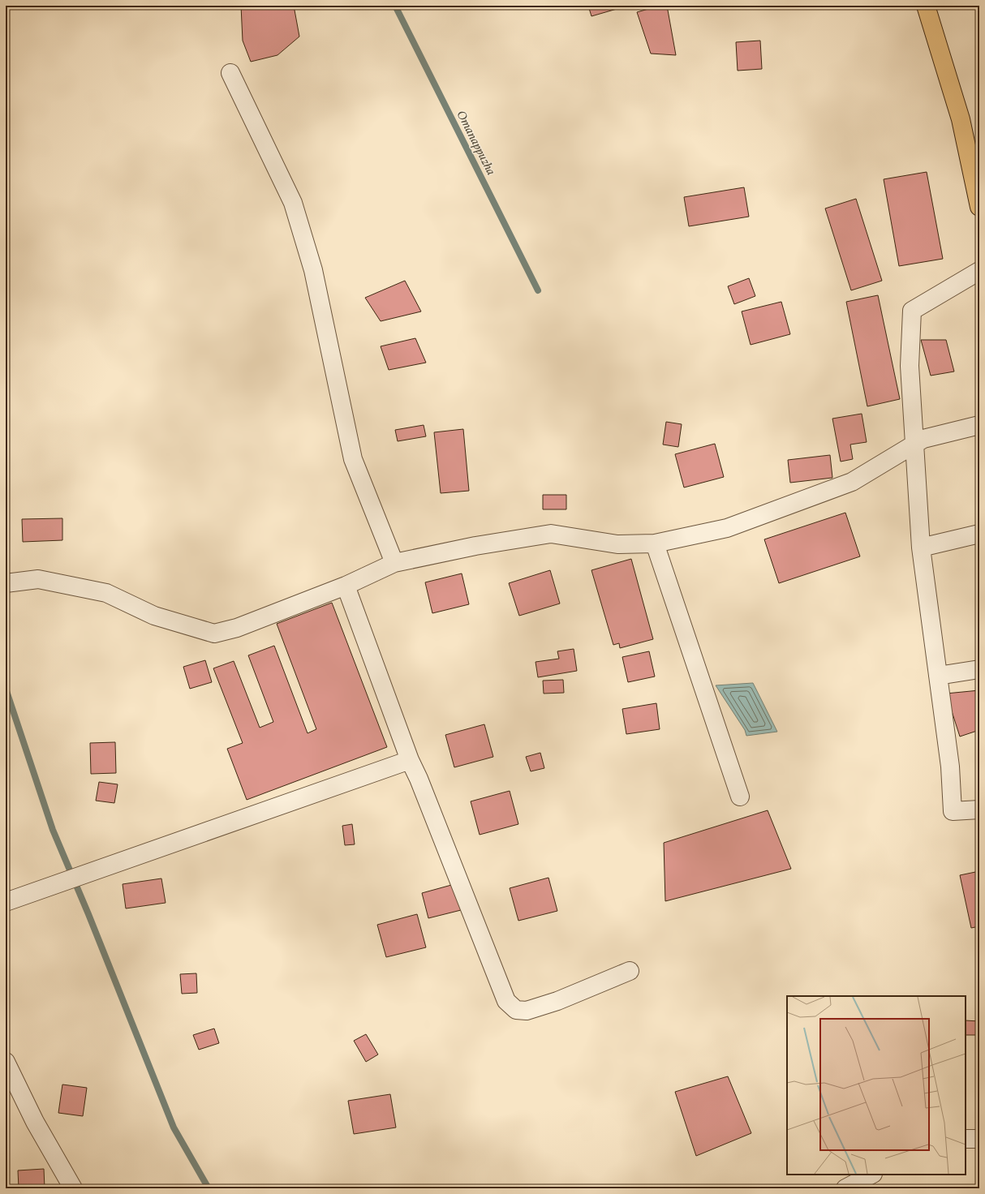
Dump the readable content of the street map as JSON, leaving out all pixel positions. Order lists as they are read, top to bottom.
{
  "water": ["Omanappuzha"]
}
